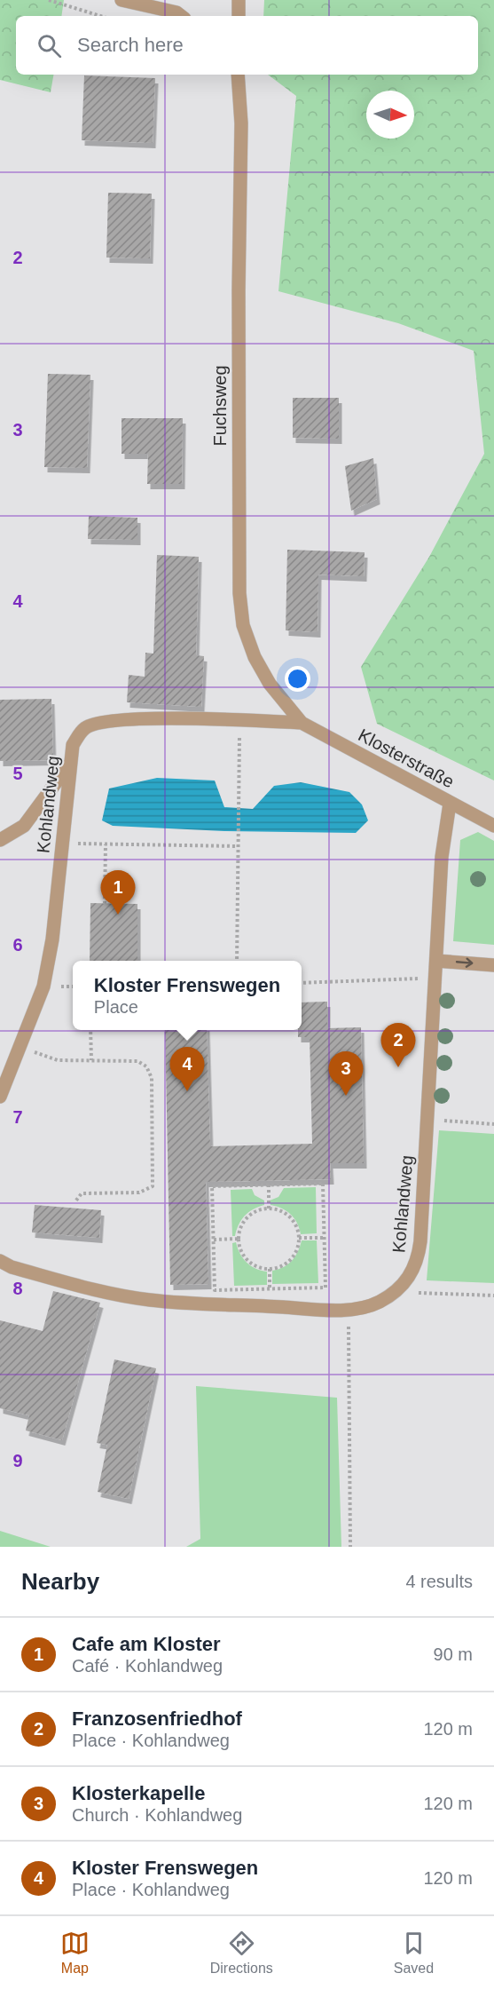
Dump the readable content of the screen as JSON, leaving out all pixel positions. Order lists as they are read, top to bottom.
{
  "streets": {
    "street": ["Fuchsweg", "Klosterstraße", "Kohlandweg"]
  },
  "crossings": [
    ["Fuchsweg", "Klosterstraße"],
    ["Fuchsweg", "Kohlandweg"],
    ["Klosterstraße", "Kohlandweg"]
  ],
  "north": "right",
  "page": {
    "search": "Search here",
    "pins": [
      "1",
      "2",
      "4",
      "3"
    ],
    "popup": ["Kloster Frenswegen", "Place"],
    "heading": ["Nearby", "4 results"],
    "list": [
      {
        "mark": "1",
        "name": "Cafe am Kloster",
        "note": "Café · Kohlandweg",
        "value": "90 m"
      },
      {
        "mark": "2",
        "name": "Franzosenfriedhof",
        "note": "Place · Kohlandweg",
        "value": "120 m"
      },
      {
        "mark": "3",
        "name": "Klosterkapelle",
        "note": "Church · Kohlandweg",
        "value": "120 m"
      },
      {
        "mark": "4",
        "name": "Kloster Frenswegen",
        "note": "Place · Kohlandweg",
        "value": "120 m"
      }
    ],
    "nav": ["Map", "Directions", "Saved"]
  },
  "grid": {
    "rows": [
      "2",
      "3",
      "4",
      "5",
      "6",
      "7",
      "8",
      "9"
    ]
  }
}
